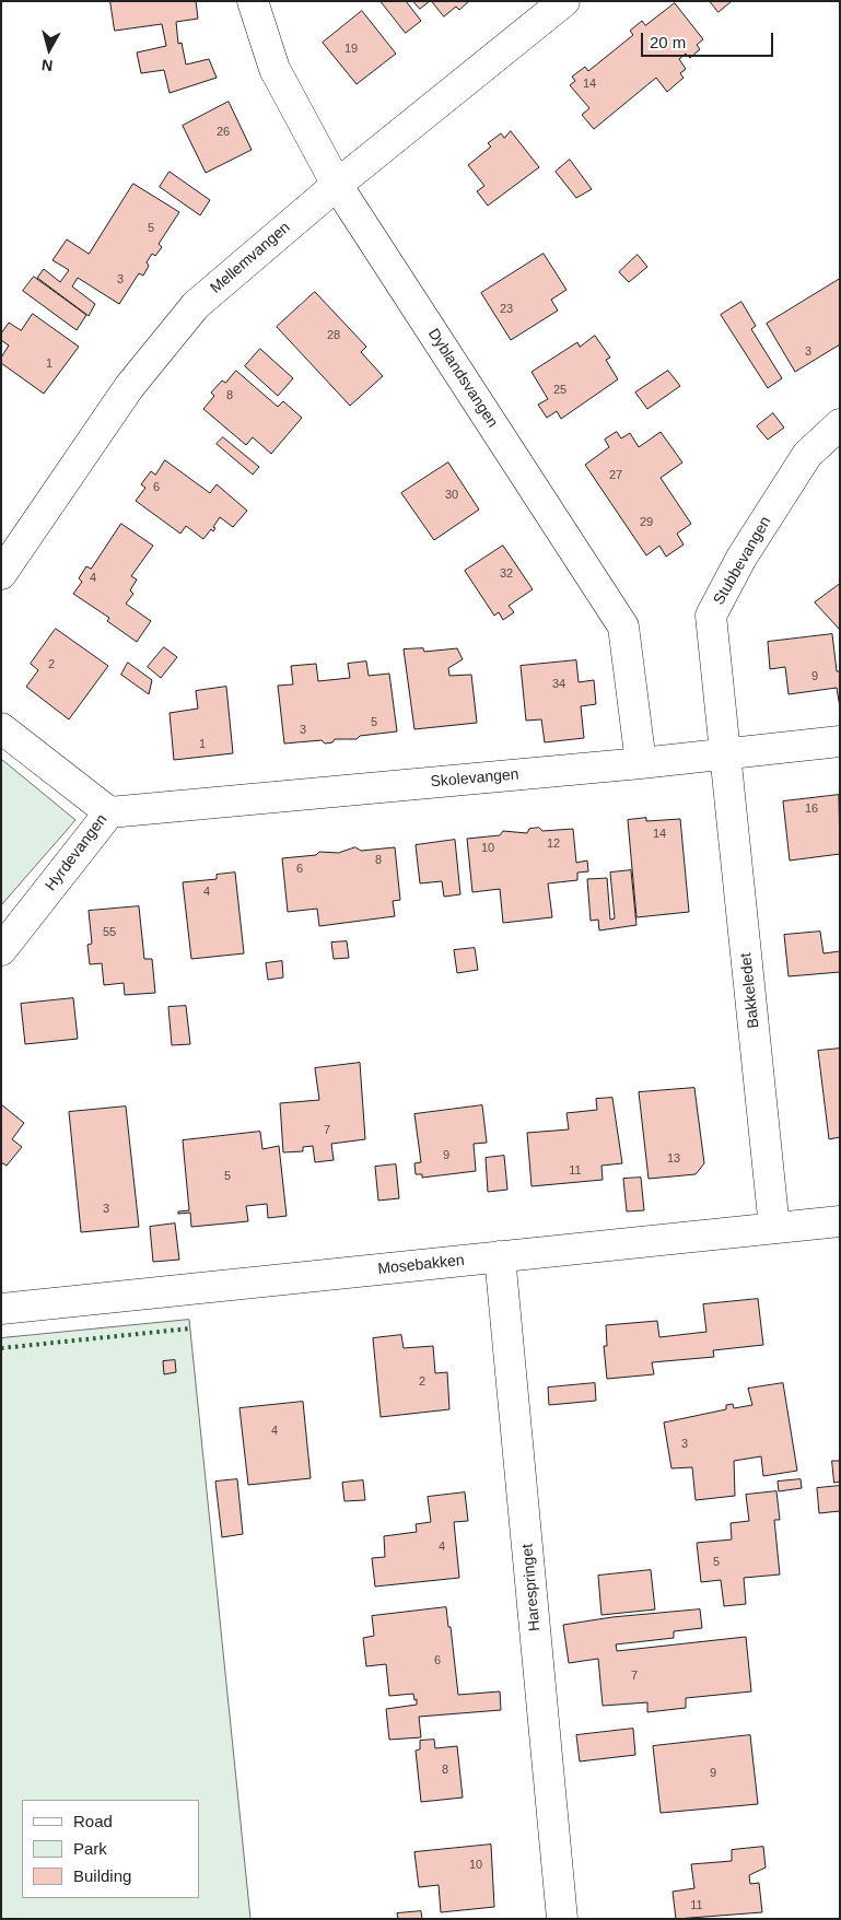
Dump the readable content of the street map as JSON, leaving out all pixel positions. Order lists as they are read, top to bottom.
{
  "streets": {
    "street": [
      "Mellemvangen",
      "Dyblandsvangen",
      "Stubbevangen",
      "Skolevangen",
      "Hyrdevangen",
      "Bakkeledet",
      "Mosebakken",
      "Harespringet"
    ]
  },
  "crossings": [
    ["Mellemvangen", "Dyblandsvangen"],
    ["Dyblandsvangen", "Skolevangen"],
    ["Stubbevangen", "Skolevangen"],
    ["Stubbevangen", "Bakkeledet"],
    ["Skolevangen", "Hyrdevangen"],
    ["Skolevangen", "Bakkeledet"],
    ["Bakkeledet", "Mosebakken"],
    ["Mosebakken", "Harespringet"]
  ],
  "house_numbers": [
    "19",
    "14",
    "26",
    "5",
    "3",
    "23",
    "28",
    "3",
    "1",
    "25",
    "8",
    "27",
    "6",
    "30",
    "29",
    "32",
    "4",
    "2",
    "9",
    "34",
    "5",
    "3",
    "1",
    "16",
    "14",
    "12",
    "10",
    "8",
    "6",
    "4",
    "55",
    "7",
    "9",
    "13",
    "11",
    "5",
    "3",
    "2",
    "4",
    "3",
    "4",
    "5",
    "6",
    "7",
    "8",
    "9",
    "10",
    "11"
  ],
  "legend": ["Road", "Park", "Building"],
  "scale_bar": "20 m",
  "north": "bottom"
}
